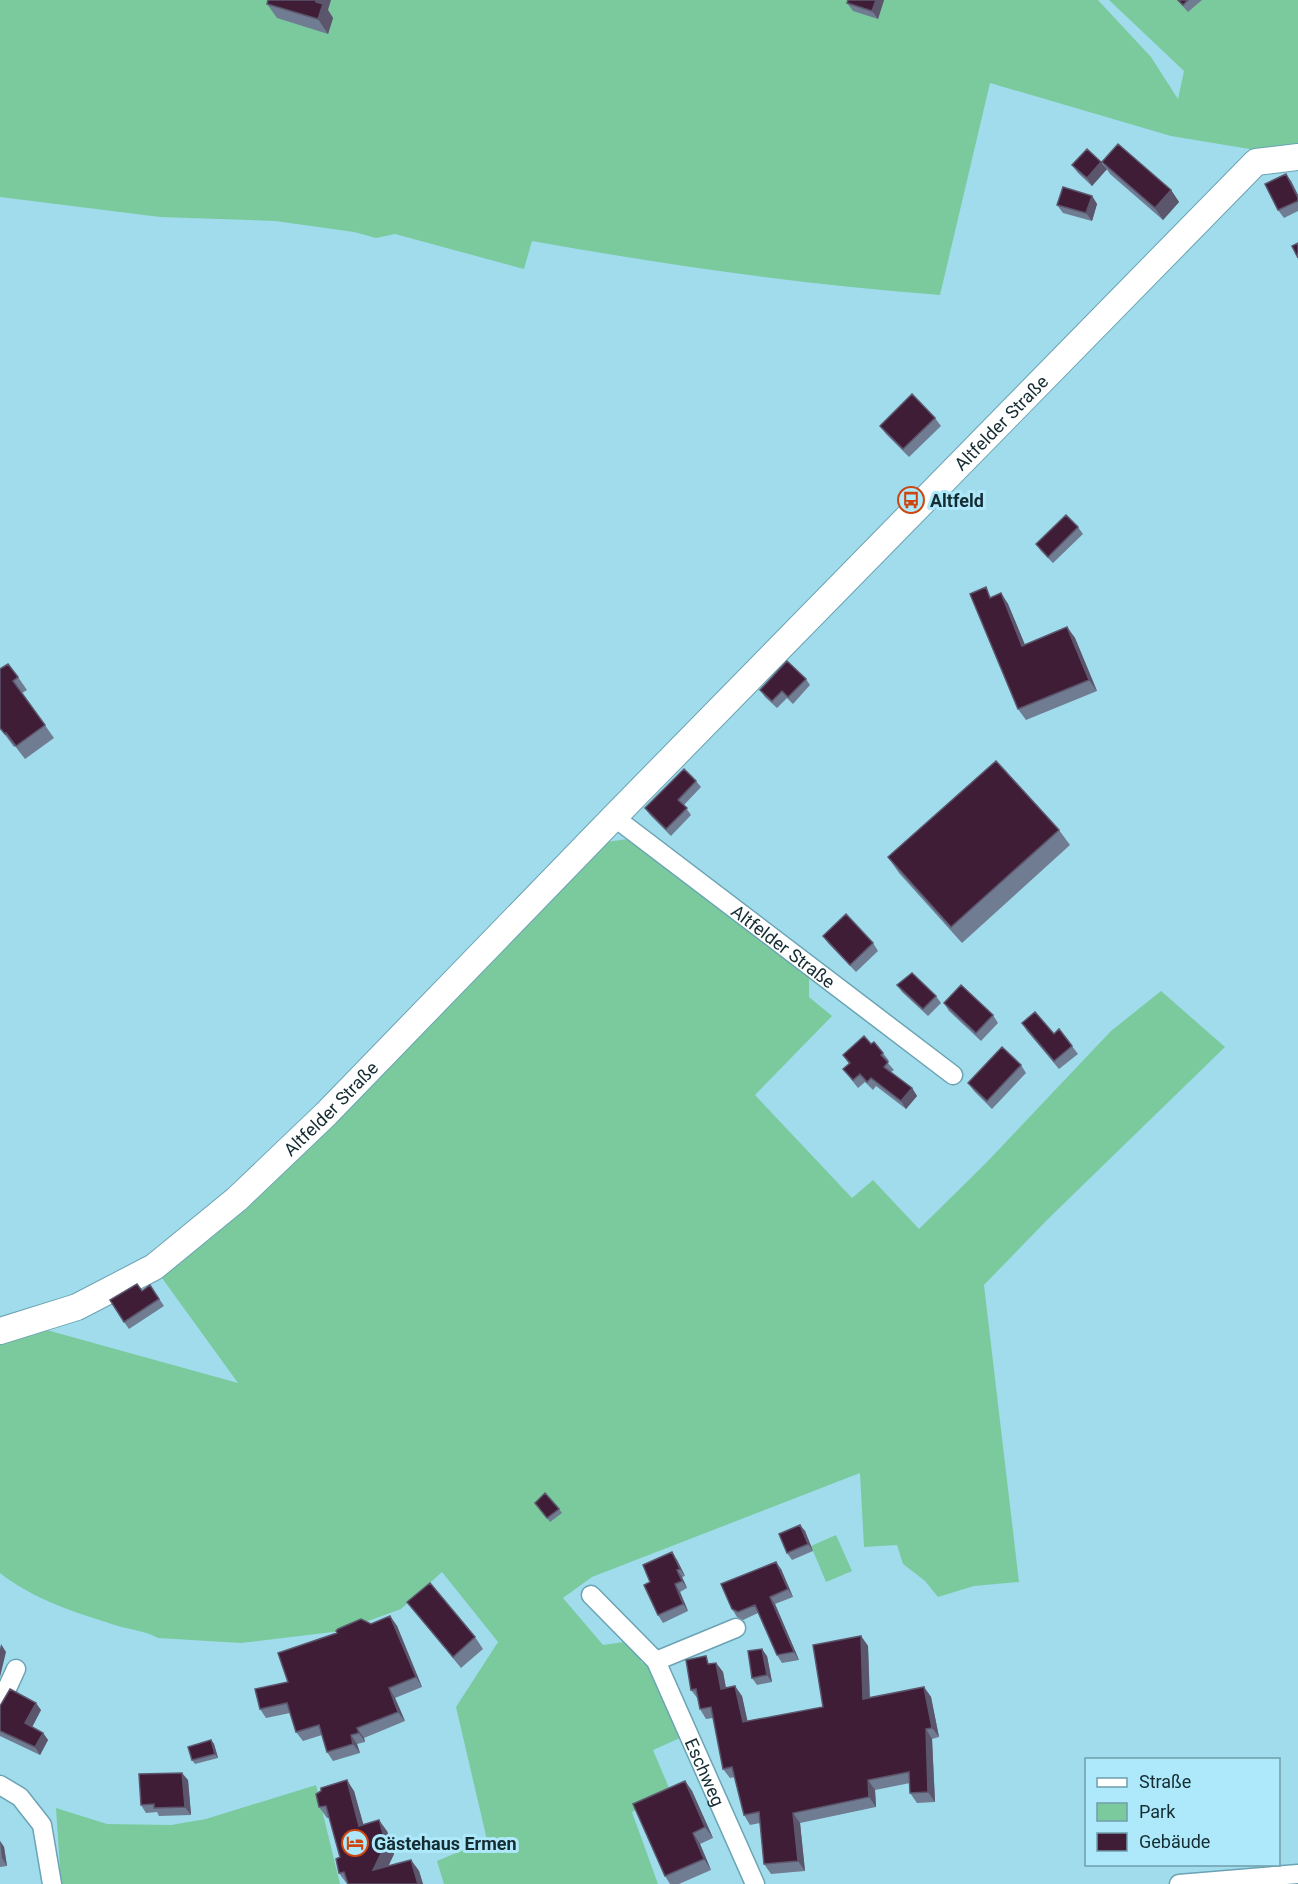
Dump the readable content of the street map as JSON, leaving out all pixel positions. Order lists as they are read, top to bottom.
{
  "streets": {
    "street": ["Altfelder Straße", "Eschweg"]
  },
  "places": {
    "bus stop": ["Altfeld"],
    "hotel": ["Gästehaus Ermen"]
  },
  "legend": ["Straße", "Park", "Gebäude"]
}
